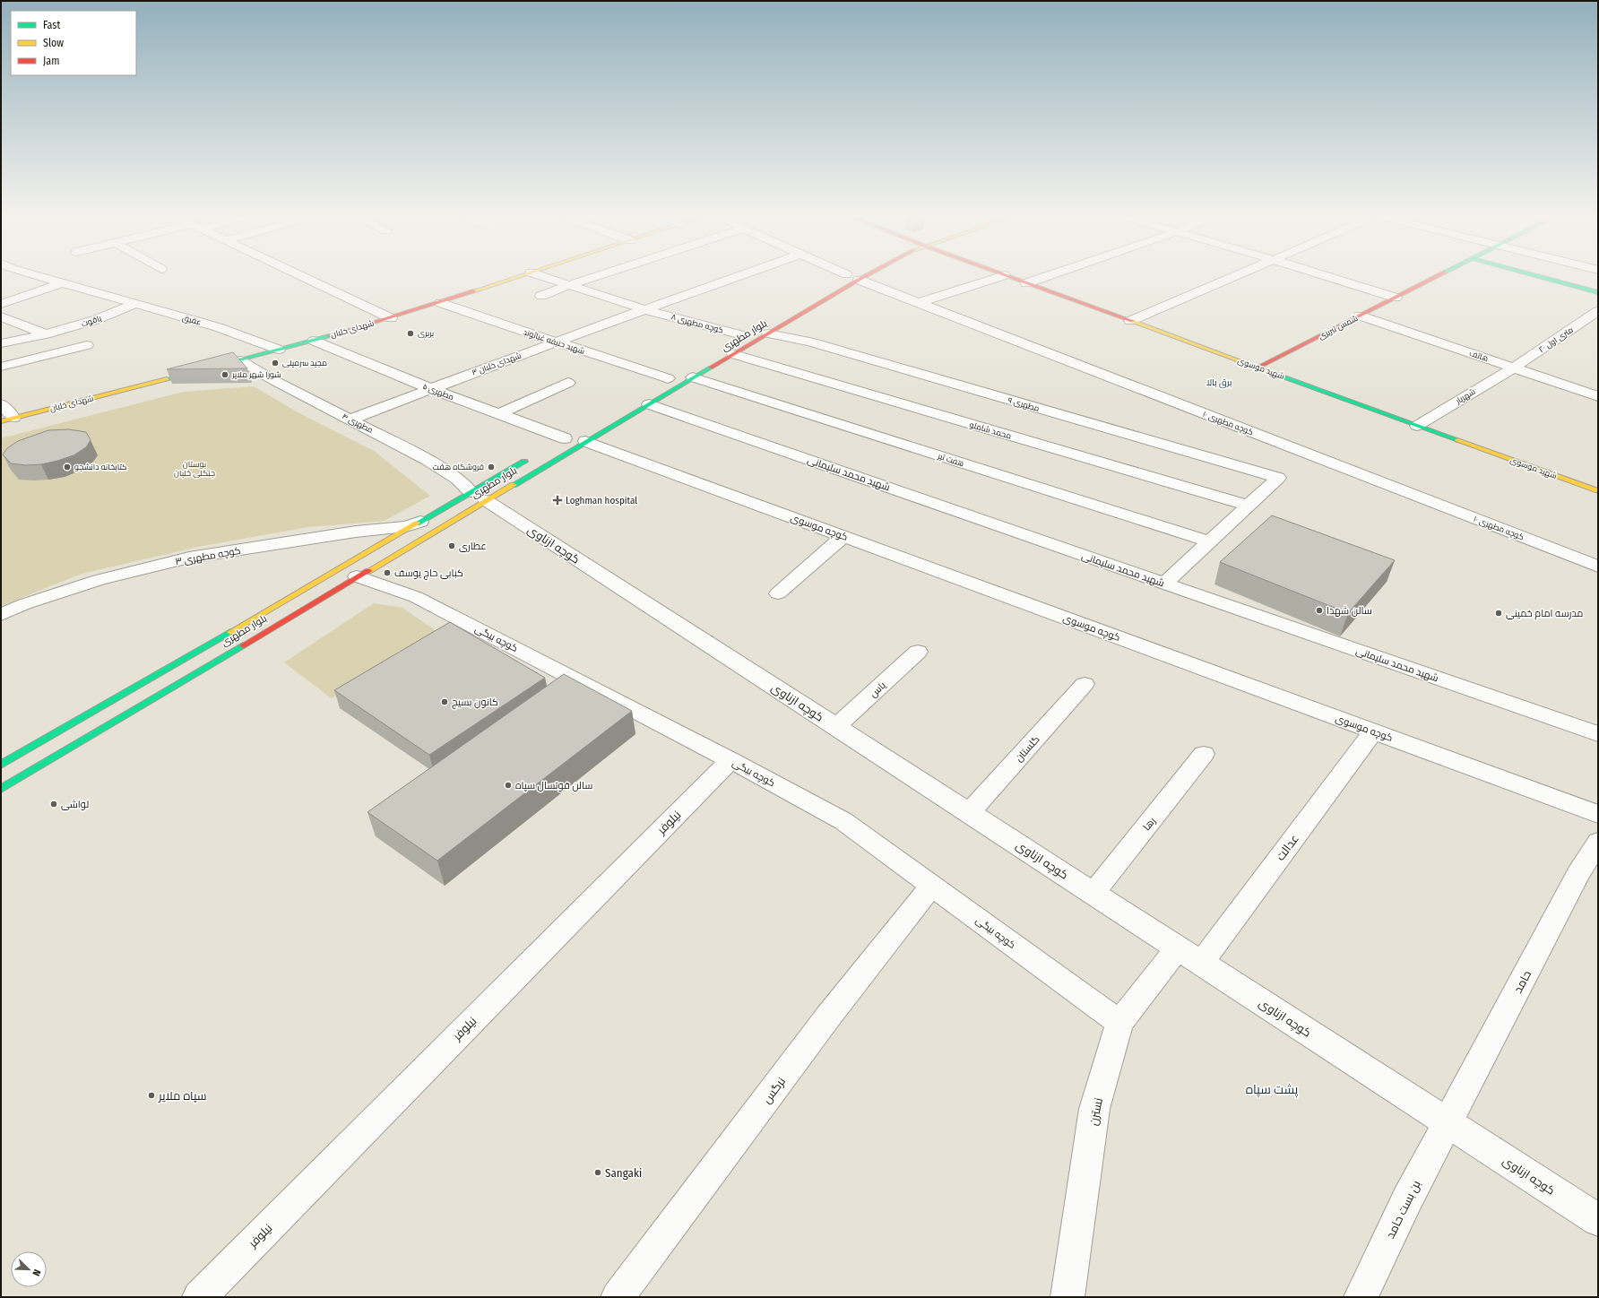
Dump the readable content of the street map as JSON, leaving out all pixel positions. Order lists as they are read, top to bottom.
{
  "streets": {
    "main road": [
      "شمس تبریزی",
      "شهدای خلبان",
      "بلوار مطهری",
      "شهید موسوی"
    ],
    "street": [
      "عقیق",
      "یاقوت",
      "کوچه مطهری ۸",
      "۲۰ متری اول",
      "شهید حنیفه غیاثوند",
      "هاتف",
      "شهدای خلبان ۳",
      "مطهری ۵",
      "شهریار",
      "مطهری ۹",
      "مطهری ۴",
      "کوچه مطهری ۱۰",
      "محمد شاملو",
      "هفت تیر",
      "شهید محمد سلیمانی",
      "کوچه موسوی",
      "کوچه ازناوی",
      "کوچه مطهری ۳",
      "کوچه بیگی",
      "یاس",
      "گلستان",
      "نیلوفر",
      "رها",
      "عدالت",
      "حامد",
      "نرگس",
      "نسترن",
      "بن بست حامد"
    ]
  },
  "crossings": [
    ["عقیق", "یاقوت"],
    ["عقیق", "شهدای خلبان"],
    ["کوچه مطهری ۸", "بلوار مطهری"],
    ["کوچه مطهری ۸", "شهدای خلبان ۳"],
    ["شمس تبریزی", "هاتف"],
    ["شمس تبریزی", "شهید موسوی"],
    ["شهدای خلبان", "شهید حنیفه غیاثوند"],
    ["شهدای خلبان", "مطهری ۵"],
    ["شهدای خلبان", "مطهری ۴"],
    ["بلوار مطهری", "مطهری ۵"],
    ["بلوار مطهری", "مطهری ۹"],
    ["بلوار مطهری", "مطهری ۴"],
    ["بلوار مطهری", "محمد شاملو"],
    ["بلوار مطهری", "هفت تیر"],
    ["بلوار مطهری", "شهید محمد سلیمانی"],
    ["بلوار مطهری", "کوچه موسوی"],
    ["بلوار مطهری", "کوچه ازناوی"],
    ["بلوار مطهری", "کوچه مطهری ۳"],
    ["بلوار مطهری", "کوچه بیگی"],
    ["۲۰ متری اول", "هاتف"],
    ["۲۰ متری اول", "شهریار"],
    ["شهید حنیفه غیاثوند", "شهدای خلبان ۳"],
    ["هاتف", "شهریار"],
    ["شهدای خلبان ۳", "مطهری ۵"],
    ["شهدای خلبان ۳", "مطهری ۴"],
    ["شهید موسوی", "شهریار"],
    ["مطهری ۵", "کوچه موسوی"],
    ["مطهری ۹", "محمد شاملو"],
    ["مطهری ۴", "کوچه ازناوی"],
    ["کوچه موسوی", "عدالت"],
    ["کوچه ازناوی", "یاس"],
    ["کوچه ازناوی", "گلستان"],
    ["کوچه ازناوی", "رها"],
    ["کوچه ازناوی", "عدالت"],
    ["کوچه ازناوی", "حامد"],
    ["کوچه ازناوی", "نسترن"],
    ["کوچه ازناوی", "بن بست حامد"],
    ["کوچه بیگی", "نیلوفر"],
    ["کوچه بیگی", "نرگس"],
    ["کوچه بیگی", "نسترن"],
    ["حامد", "بن بست حامد"]
  ],
  "districts": ["برق بالا", "پشت سپاه"],
  "parks": ["بوستان جنگلی خلبان"],
  "places": {
    "other": [
      "بربری",
      "مجید سرمیلی",
      "شورا شهر ملایر",
      "کتابخانه دانشجو",
      "فروشگاه هفت",
      "عطاری",
      "کبابی حاج یوسف",
      "سالن شهدا",
      "مدرسه امام خمینی",
      "کانون بسیج",
      "سالن فوتسال سپاه",
      "لواشی",
      "سپاه ملایر",
      "Sangaki"
    ],
    "health": ["Loghman hospital"]
  },
  "legend": ["Fast", "Slow", "Jam"],
  "north": "bottom right"
}
